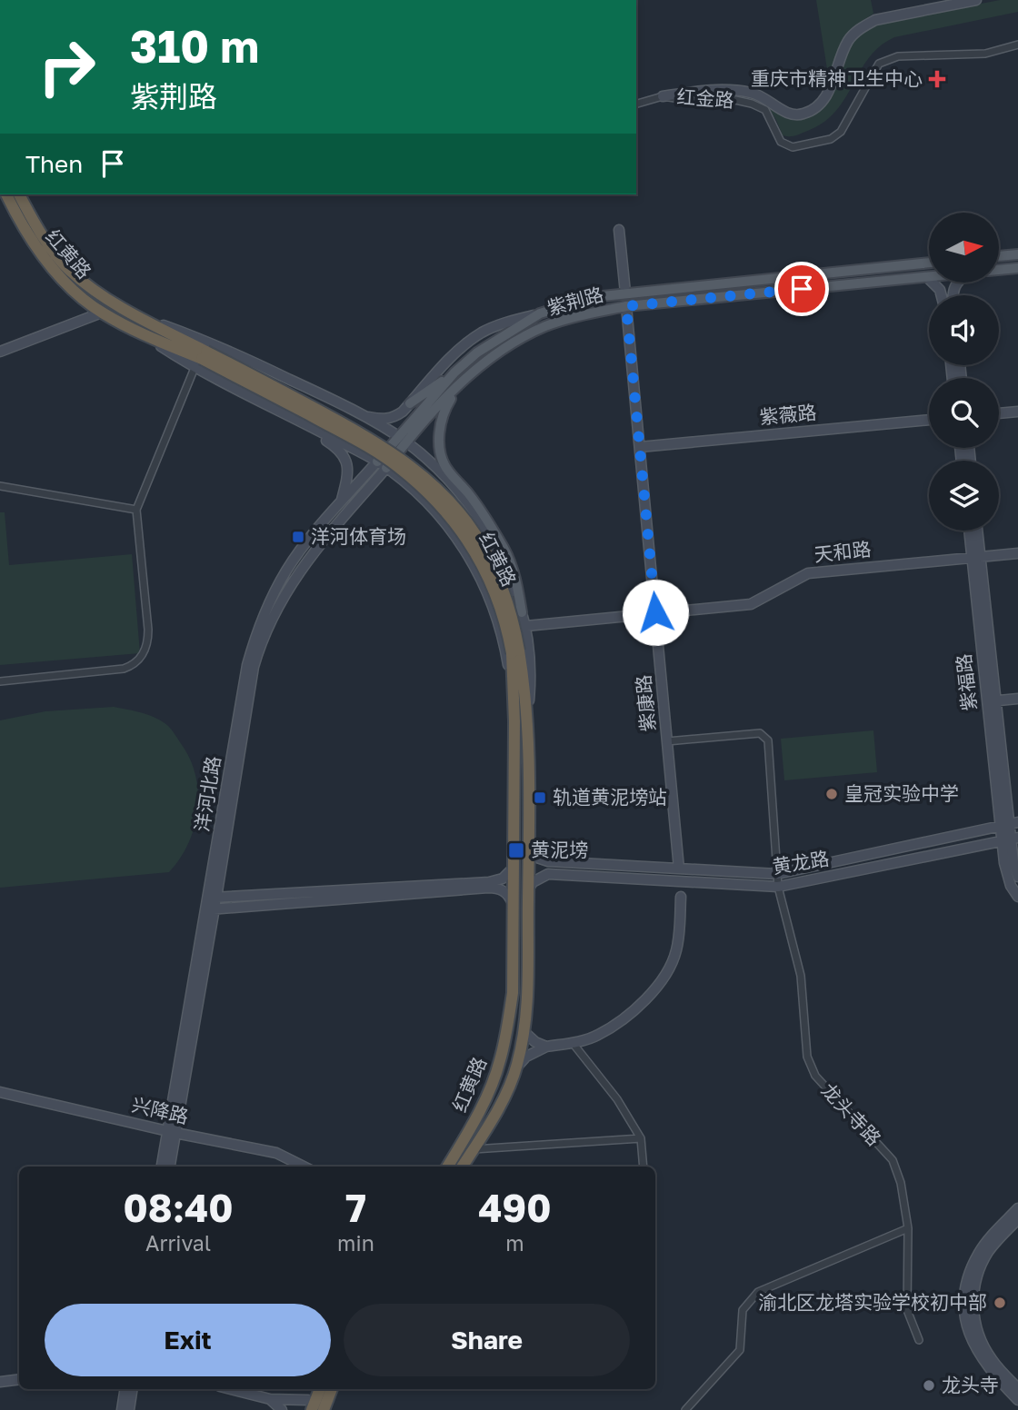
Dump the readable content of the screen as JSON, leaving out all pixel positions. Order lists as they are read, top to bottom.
{
  "streets": {
    "highway": ["红黄路"],
    "main road": [
      "紫荆路",
      "紫薇路",
      "天和路",
      "紫福路",
      "紫康路",
      "洋河北路",
      "黄龙路",
      "兴降路"
    ],
    "street": ["红金路", "龙头寺路"]
  },
  "crossings": [
    ["紫荆路", "紫康路"],
    ["紫荆路", "洋河北路"],
    ["紫薇路", "紫康路"],
    ["天和路", "紫福路"],
    ["天和路", "紫康路"],
    ["紫福路", "黄龙路"],
    ["紫康路", "黄龙路"],
    ["紫康路", "龙头寺路"],
    ["洋河北路", "兴降路"],
    ["黄龙路", "龙头寺路"]
  ],
  "places": {
    "health": ["重庆市精神卫生中心"],
    "transit": ["洋河体育场", "轨道黄泥塝站", "黄泥塝"],
    "other": ["皇冠实验中学", "渝北区龙塔实验学校初中部", "龙头寺"]
  },
  "north": "right",
  "page": {
    "turn": ["310 m", "紫荆路"],
    "then": "Then",
    "eta": [
      "08:40",
      "Arrival",
      "7",
      "min",
      "490",
      "m"
    ],
    "buttons": ["Exit", "Share"]
  }
}
